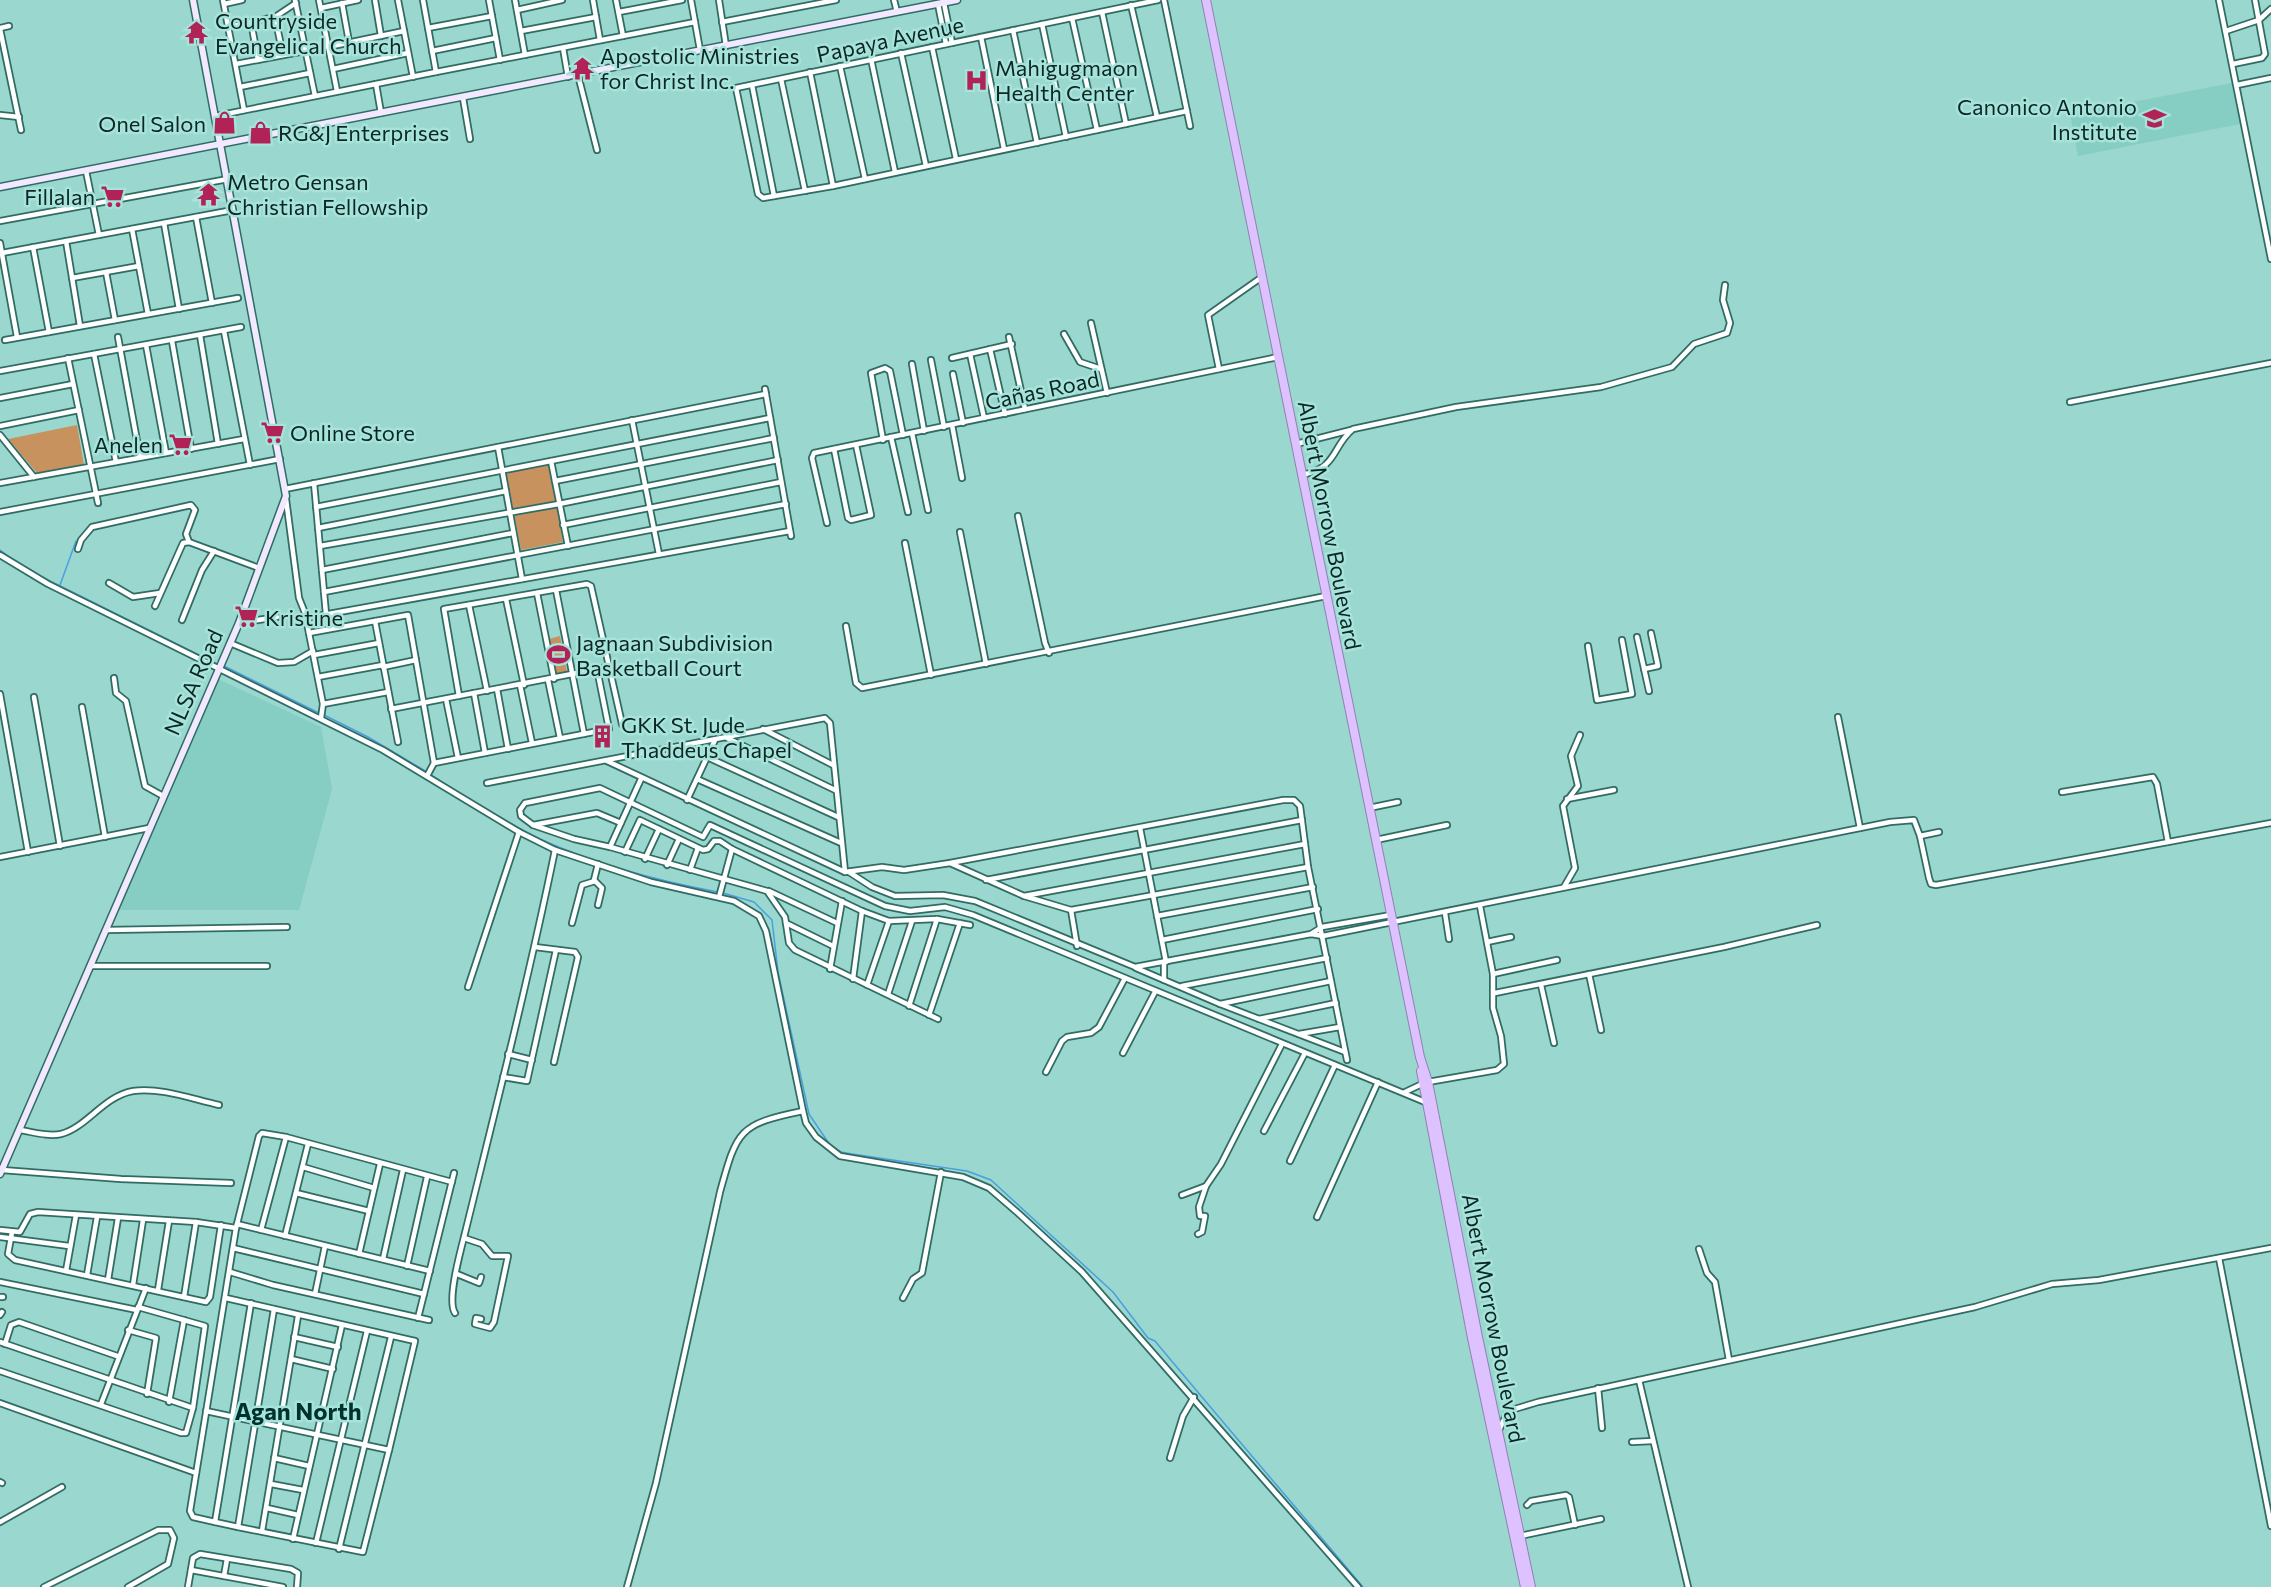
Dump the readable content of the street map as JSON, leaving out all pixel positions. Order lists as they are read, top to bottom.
{
  "streets": {
    "highway": ["Albert Morrow Boulevard"],
    "main road": ["NLSA Road"],
    "street": ["Papaya Avenue", "Cañas Road"]
  },
  "crossings": [
    ["Cañas Road", "Albert Morrow Boulevard"]
  ],
  "districts": ["Agan North"],
  "places": {
    "temple": ["Countryside Evangelical Church", "Apostolic Ministries for Christ Inc.", "Metro Gensan Christian Fellowship"],
    "hospital": ["Mahigugmaon Health Center"],
    "school or university": ["Canonico Antonio Institute"],
    "shop": ["Onel Salon", "RG&J Enterprises"],
    "supermarket": [
      "Fillalan",
      "Online Store",
      "Anelen",
      "Kristine"
    ],
    "sports": ["Jagnaan Subdivision Basketball Court"],
    "building": ["GKK St. Jude Thaddeus Chapel"]
  }
}
